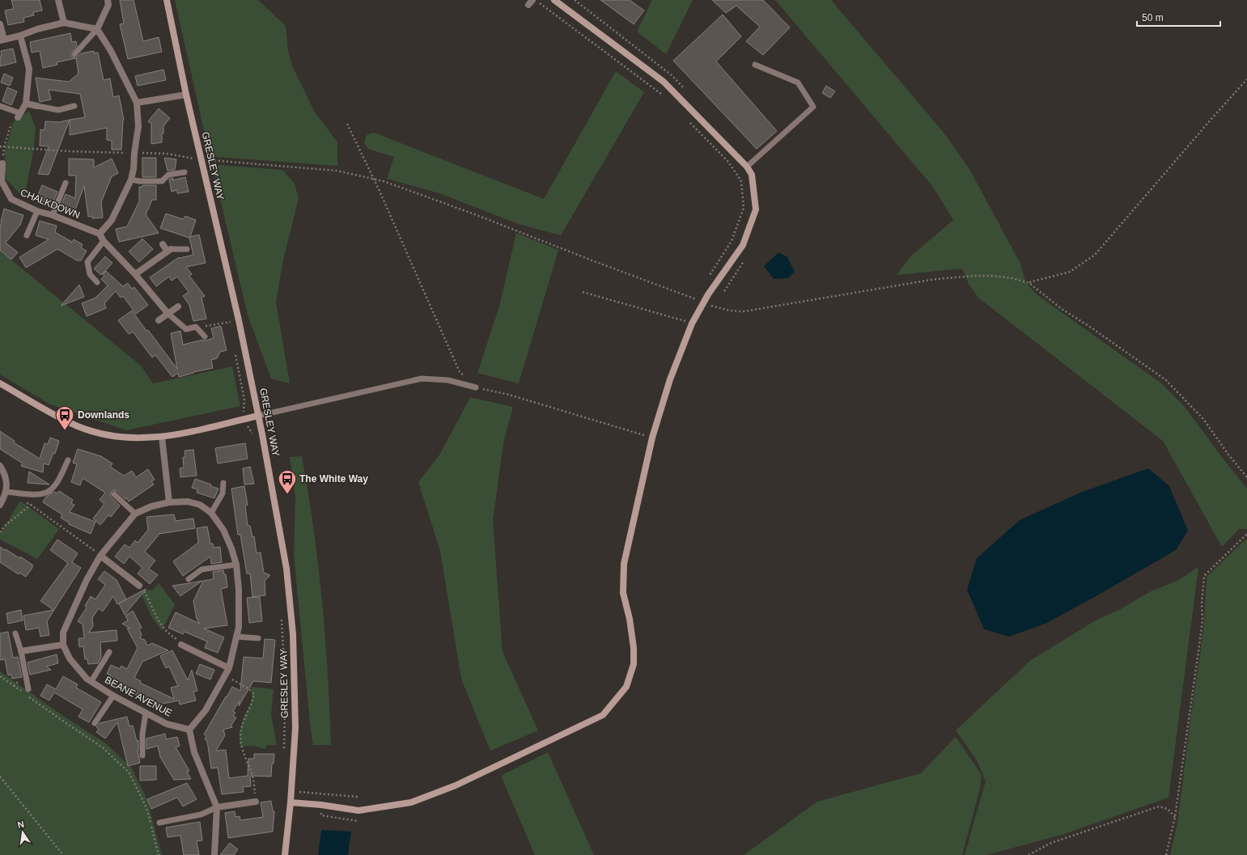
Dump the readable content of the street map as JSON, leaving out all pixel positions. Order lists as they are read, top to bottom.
{
  "streets": {
    "street": ["GRESLEY WAY", "CHALKDOWN", "BEANE AVENUE"]
  },
  "places": {
    "bus stop": ["Downlands", "The White Way"]
  },
  "scale_bar": "50 m",
  "north": "top"
}
